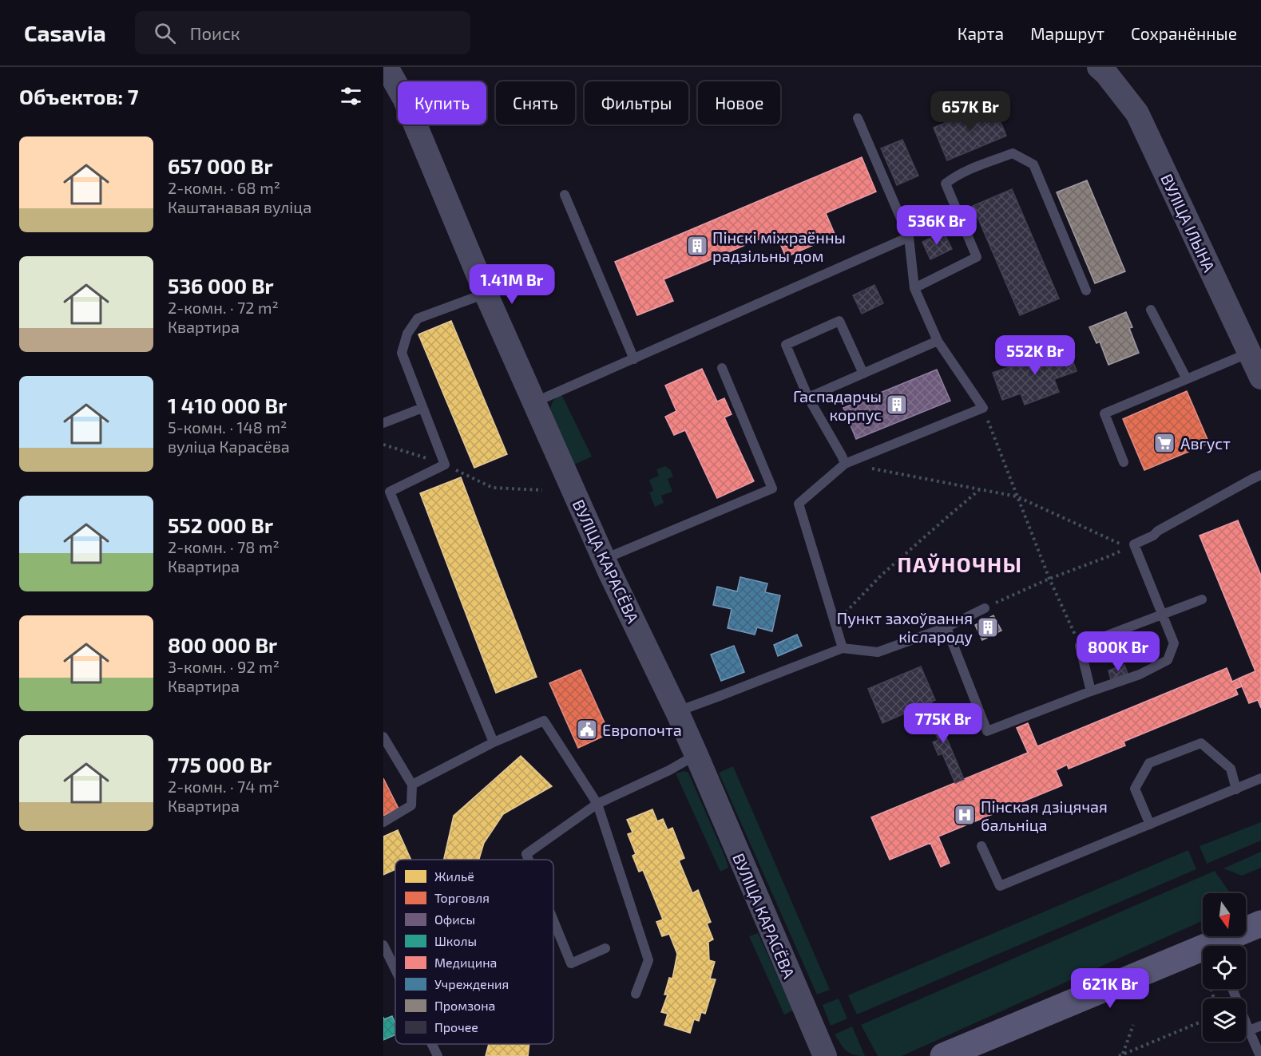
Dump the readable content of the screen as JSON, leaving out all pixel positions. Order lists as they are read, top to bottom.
{
  "streets": {
    "street": ["ВУЛІЦА ІЛЬІНА", "ВУЛІЦА КАРАСЁВА"]
  },
  "districts": ["ПАЎНОЧНЫ"],
  "places": {
    "building": ["Пінскі міжраённы радзільны дом", "Гаспадарчы корпус", "Пункт захоўвання кіслароду"],
    "supermarket": ["Август"],
    "public building": ["Европочта"],
    "hospital": ["Пінская дзіцячая бальніца"]
  },
  "legend": [
    "Жильё",
    "Торговля",
    "Офисы",
    "Школы",
    "Медицина",
    "Учреждения",
    "Промзона",
    "Прочее"
  ],
  "north": "bottom",
  "page": {
    "header": "Casavia",
    "search": "Поиск",
    "nav": ["Карта", "Маршрут", "Сохранённые"],
    "heading": "Объектов: 7",
    "chip": [
      "Купить",
      "Снять",
      "Фильтры",
      "Новое"
    ],
    "price": [
      "657K Br",
      "536K Br",
      "1.41M Br",
      "552K Br",
      "800K Br",
      "775K Br",
      "621K Br"
    ],
    "list": [
      {
        "name": "657 000 Br",
        "note": "2-комн. · 68 m² · Каштанавая вуліца"
      },
      {
        "name": "536 000 Br",
        "note": "2-комн. · 72 m² · Квартира"
      },
      {
        "name": "1 410 000 Br",
        "note": "5-комн. · 148 m² · вуліца Карасёва"
      },
      {
        "name": "552 000 Br",
        "note": "2-комн. · 78 m² · Квартира"
      },
      {
        "name": "800 000 Br",
        "note": "3-комн. · 92 m² · Квартира"
      },
      {
        "name": "775 000 Br",
        "note": "2-комн. · 74 m² · Квартира"
      }
    ]
  }
}
